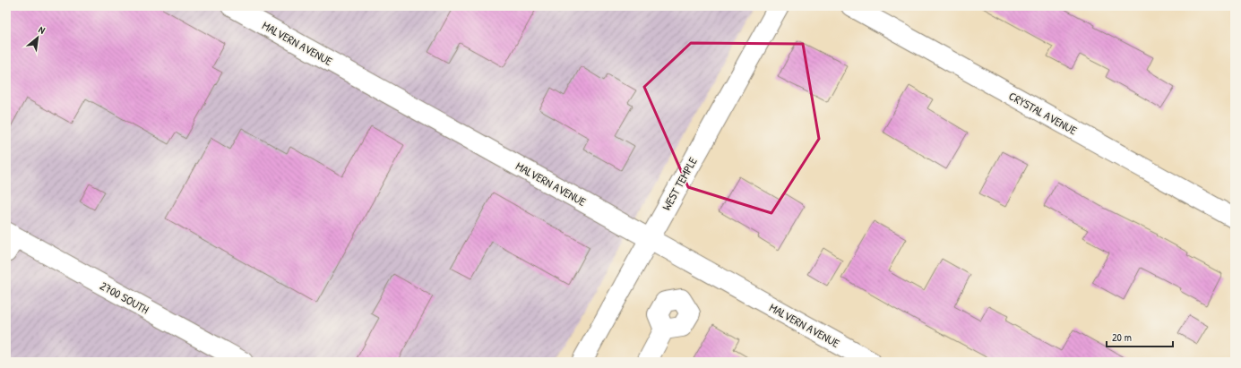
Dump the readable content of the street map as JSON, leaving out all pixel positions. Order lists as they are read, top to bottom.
{
  "streets": {
    "street": [
      "MALVERN AVENUE",
      "CRYSTAL AVENUE",
      "WEST TEMPLE",
      "2700 SOUTH"
    ]
  },
  "crossings": [
    ["MALVERN AVENUE", "WEST TEMPLE"]
  ],
  "scale_bar": "20 m",
  "north": "top right"
}
